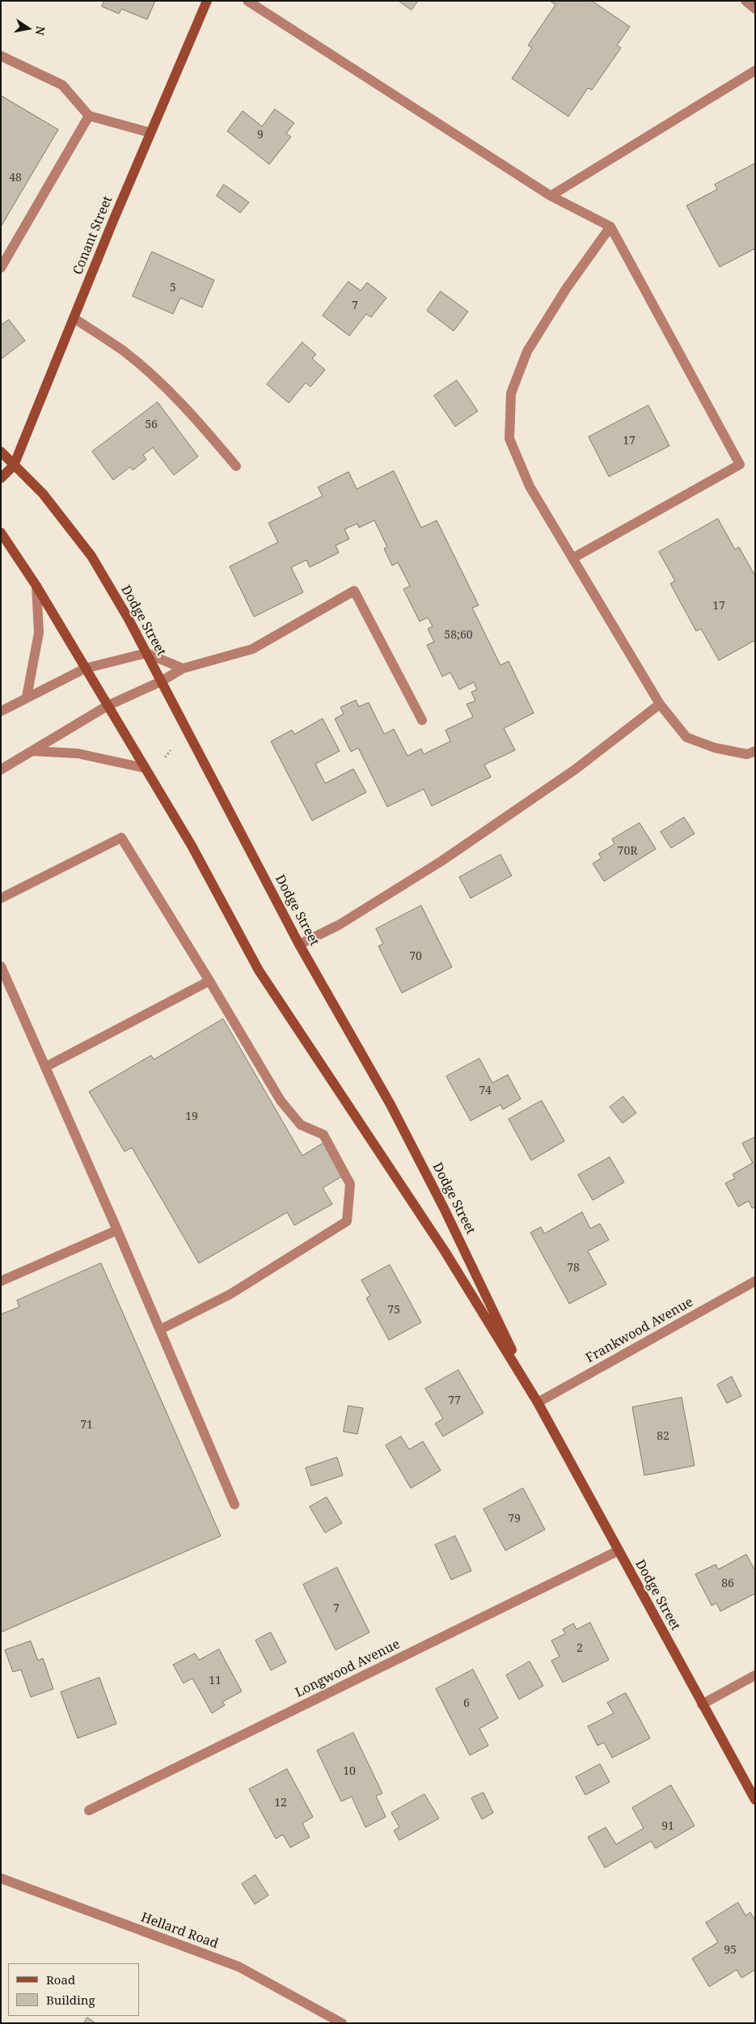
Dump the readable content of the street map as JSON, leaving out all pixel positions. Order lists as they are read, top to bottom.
{
  "streets": {
    "main road": ["Conant Street", "Dodge Street"],
    "street": ["Frankwood Avenue", "Longwood Avenue", "Hellard Road"]
  },
  "crossings": [
    ["Conant Street", "Dodge Street"],
    ["Dodge Street", "Frankwood Avenue"],
    ["Dodge Street", "Longwood Avenue"]
  ],
  "house_numbers": [
    "9",
    "48",
    "5",
    "7",
    "56",
    "17",
    "17",
    "58;60",
    "70R",
    "70",
    "74",
    "19",
    "78",
    "75",
    "77",
    "71",
    "82",
    "79",
    "86",
    "7",
    "2",
    "11",
    "6",
    "10",
    "12",
    "91",
    "95"
  ],
  "legend": ["Road", "Building"],
  "north": "right"
}
